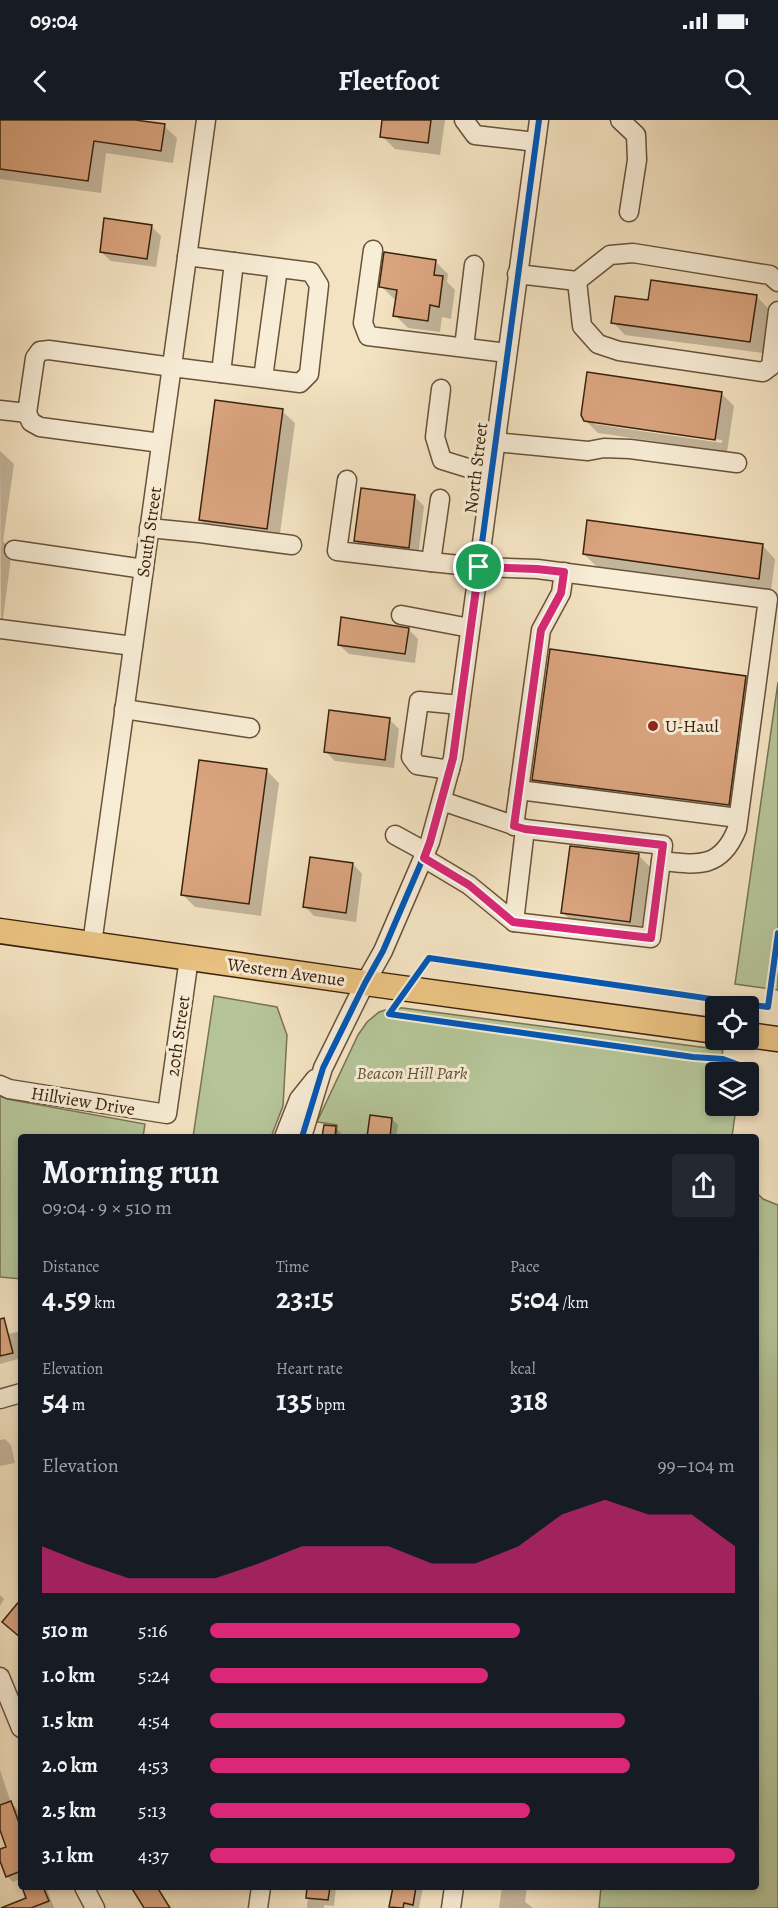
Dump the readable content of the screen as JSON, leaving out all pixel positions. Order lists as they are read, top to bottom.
{
  "streets": {
    "main road": ["Western Avenue"],
    "street": [
      "North Street",
      "South Street",
      "20th Street",
      "Hillview Drive"
    ]
  },
  "crossings": [
    ["North Street", "Western Avenue"],
    ["South Street", "Western Avenue"],
    ["Western Avenue", "20th Street"],
    ["20th Street", "Hillview Drive"]
  ],
  "parks": ["Beacon Hill Park"],
  "places": ["U-Haul"],
  "page": {
    "status": "09:04",
    "header": "Fleetfoot",
    "heading": ["Morning run", "09:04 · 9 × 510 m"],
    "stats": [
      ["Distance", "4.59 km"],
      ["Time", "23:15"],
      ["Pace", "5:04 /km"],
      ["Elevation", "54 m"],
      ["Heart rate", "135 bpm"],
      ["kcal", "318"]
    ],
    "chart": ["Elevation", "99–104 m"],
    "list": [
      {
        "name": "510 m",
        "note": "5:16"
      },
      {
        "name": "1.0 km",
        "note": "5:24"
      },
      {
        "name": "1.5 km",
        "note": "4:54"
      },
      {
        "name": "2.0 km",
        "note": "4:53"
      },
      {
        "name": "2.5 km",
        "note": "5:13"
      },
      {
        "name": "3.1 km",
        "note": "4:37"
      }
    ]
  }
}
